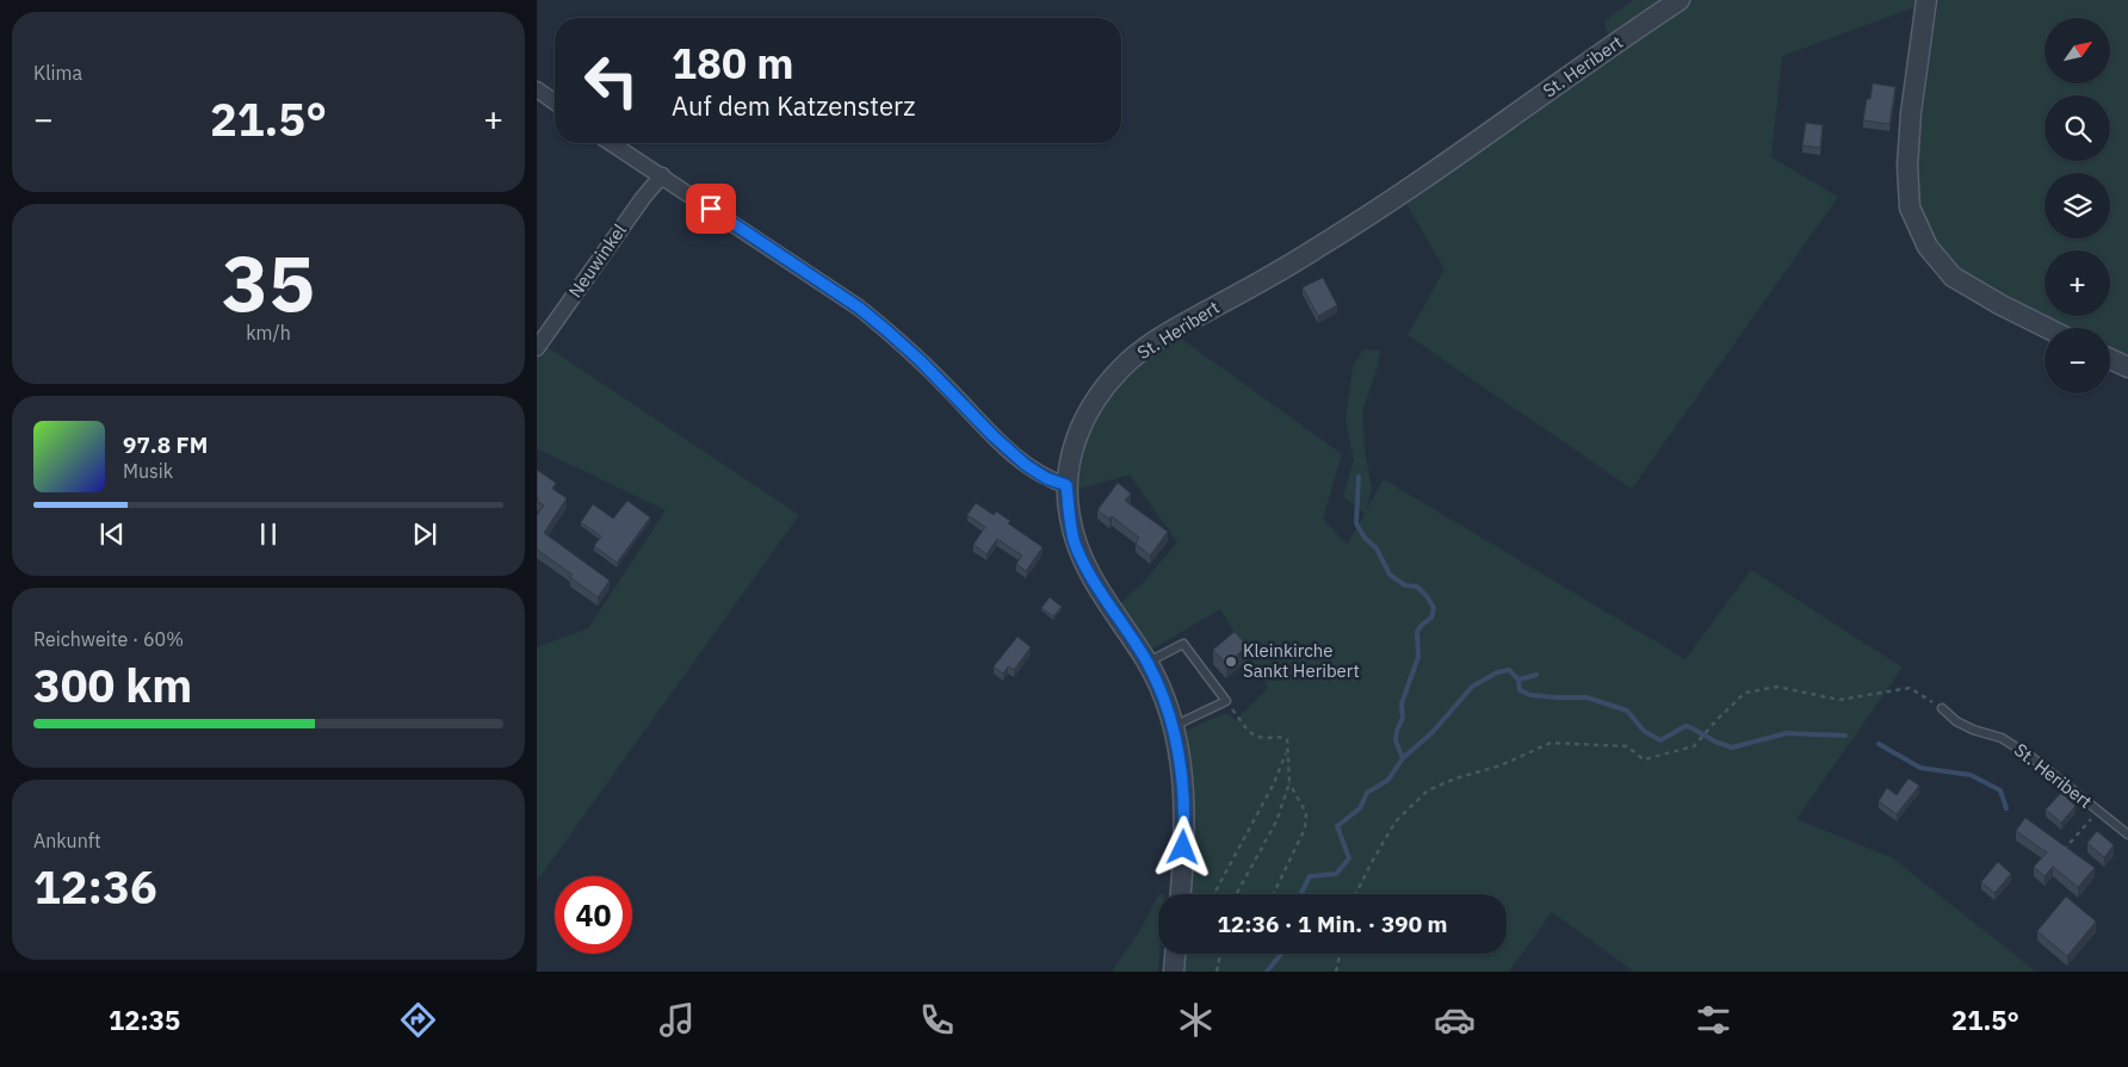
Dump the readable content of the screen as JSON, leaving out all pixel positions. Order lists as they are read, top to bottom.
{
  "streets": {
    "street": ["St. Heribert", "Neuwinkel"]
  },
  "places": ["Kleinkirche Sankt Heribert"],
  "north": "top right",
  "page": {
    "tile": [
      "Klima",
      ["35", "km/h"],
      ["Reichweite · 60%", "300 km"],
      ["Ankunft", "12:36"]
    ],
    "map_buttons": ["+", "−"],
    "turn": ["180 m", "Auf dem Katzensterz"],
    "heat": ["−", "21.5°", "+"],
    "song": ["97.8 FM", "Musik"],
    "limit": "40",
    "trip": "12:36 · 1 Min. · 390 m",
    "tabs": ["12:35", "21.5°"]
  }
}
